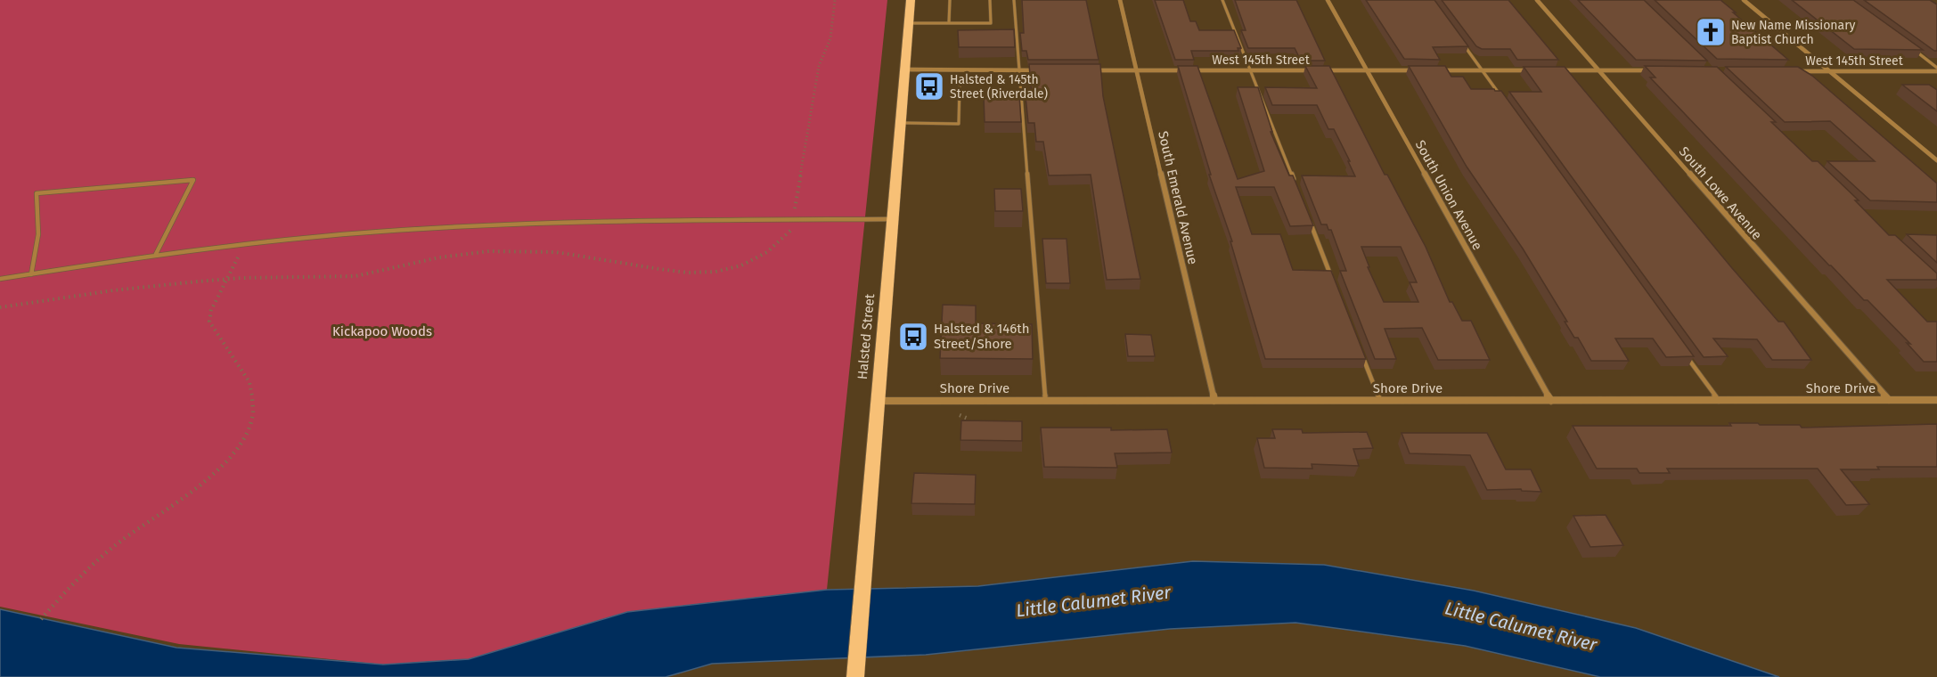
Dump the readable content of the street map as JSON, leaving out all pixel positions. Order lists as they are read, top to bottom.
{
  "streets": {
    "main road": ["Halsted Street"],
    "street": [
      "West 145th Street",
      "South Lowe Avenue",
      "South Union Avenue",
      "South Emerald Avenue",
      "Shore Drive"
    ]
  },
  "crossings": [
    ["West 145th Street", "South Union Avenue"],
    ["West 145th Street", "South Emerald Avenue"],
    ["South Lowe Avenue", "Shore Drive"],
    ["South Union Avenue", "Shore Drive"],
    ["South Emerald Avenue", "Shore Drive"],
    ["Halsted Street", "Shore Drive"]
  ],
  "water": ["Little Calumet River"],
  "parks": ["Kickapoo Woods"],
  "places": {
    "church": ["New Name Missionary Baptist Church"],
    "bus stop": ["Halsted & 145th Street (Riverdale)", "Halsted & 146th Street/Shore"]
  }
}
